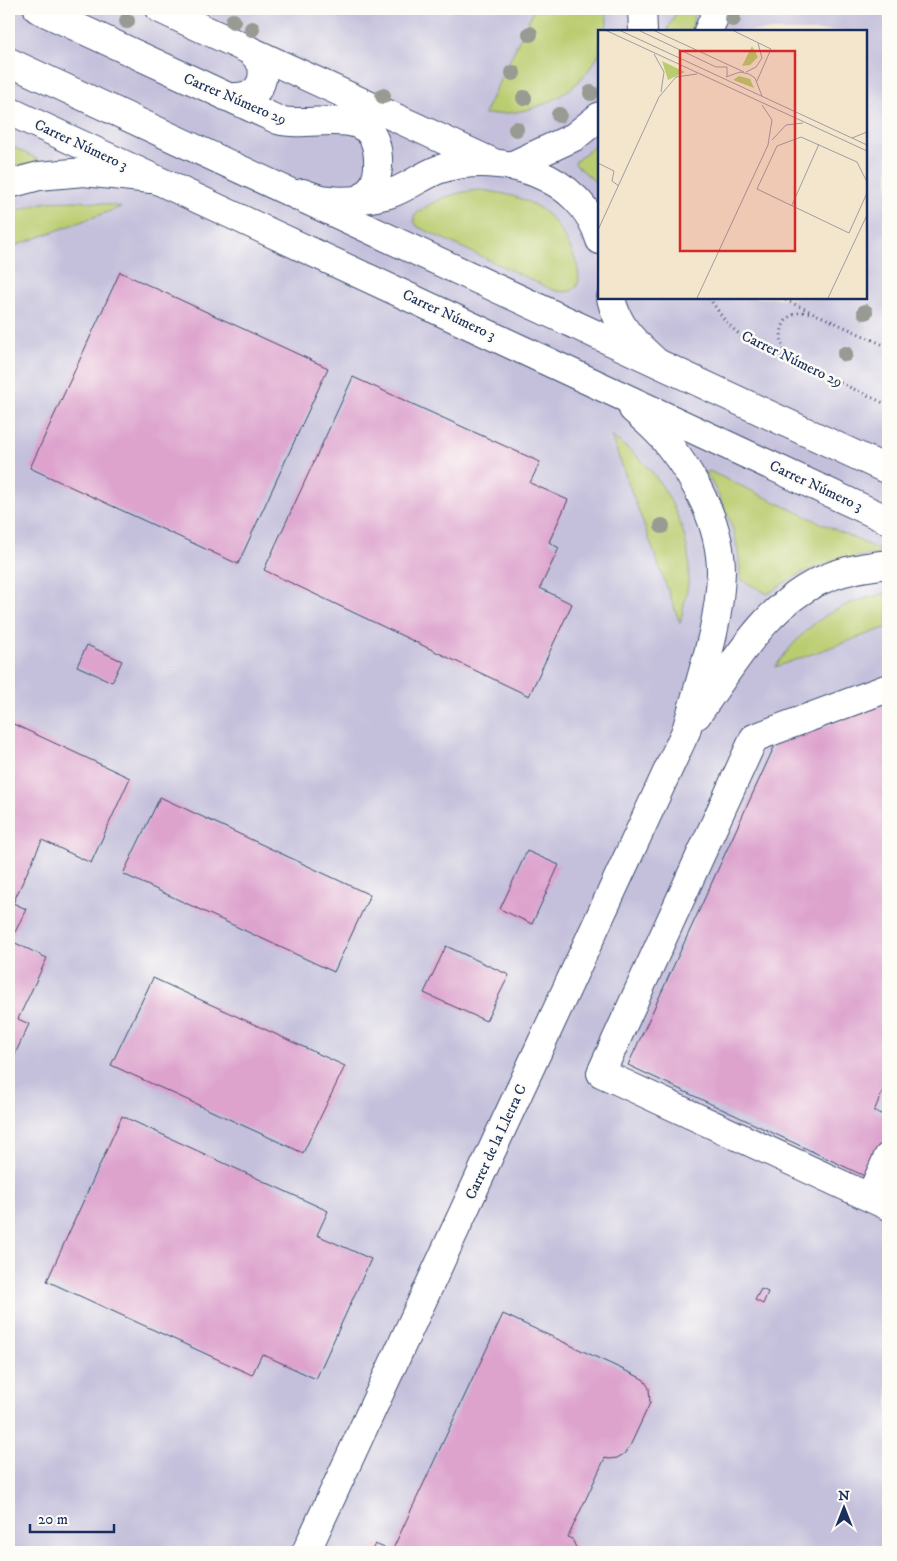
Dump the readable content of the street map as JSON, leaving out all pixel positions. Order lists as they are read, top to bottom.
{
  "streets": {
    "main road": ["Carrer Número 29", "Carrer Número 3", "Carrer de la Lletra C"]
  },
  "scale_bar": "20 m",
  "north": "top"
}
